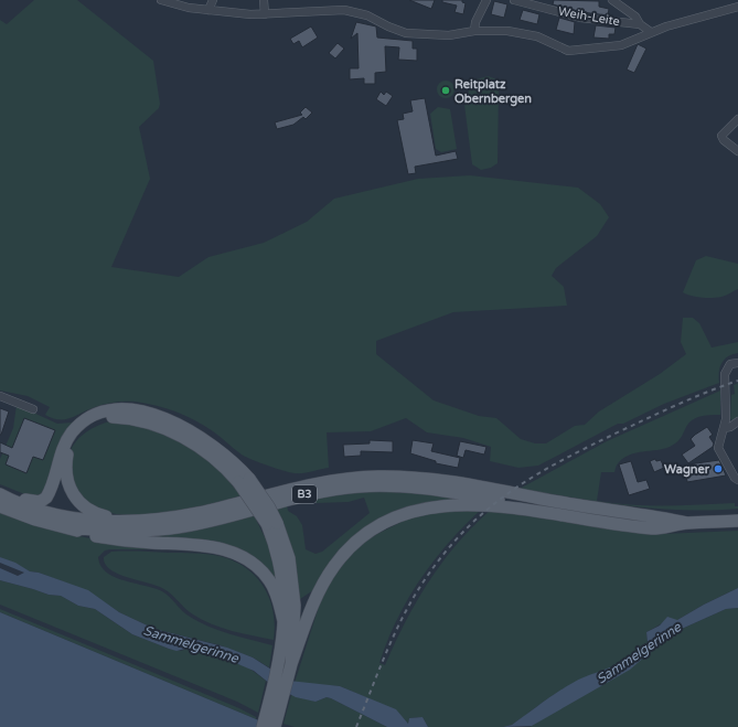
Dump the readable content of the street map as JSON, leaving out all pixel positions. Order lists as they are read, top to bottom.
{
  "streets": {
    "main road": ["B3"],
    "street": ["Weih-Leite"]
  },
  "water": ["Sammelgerinne"],
  "places": ["Reitplatz Obernbergen", "Wagner"]
}
